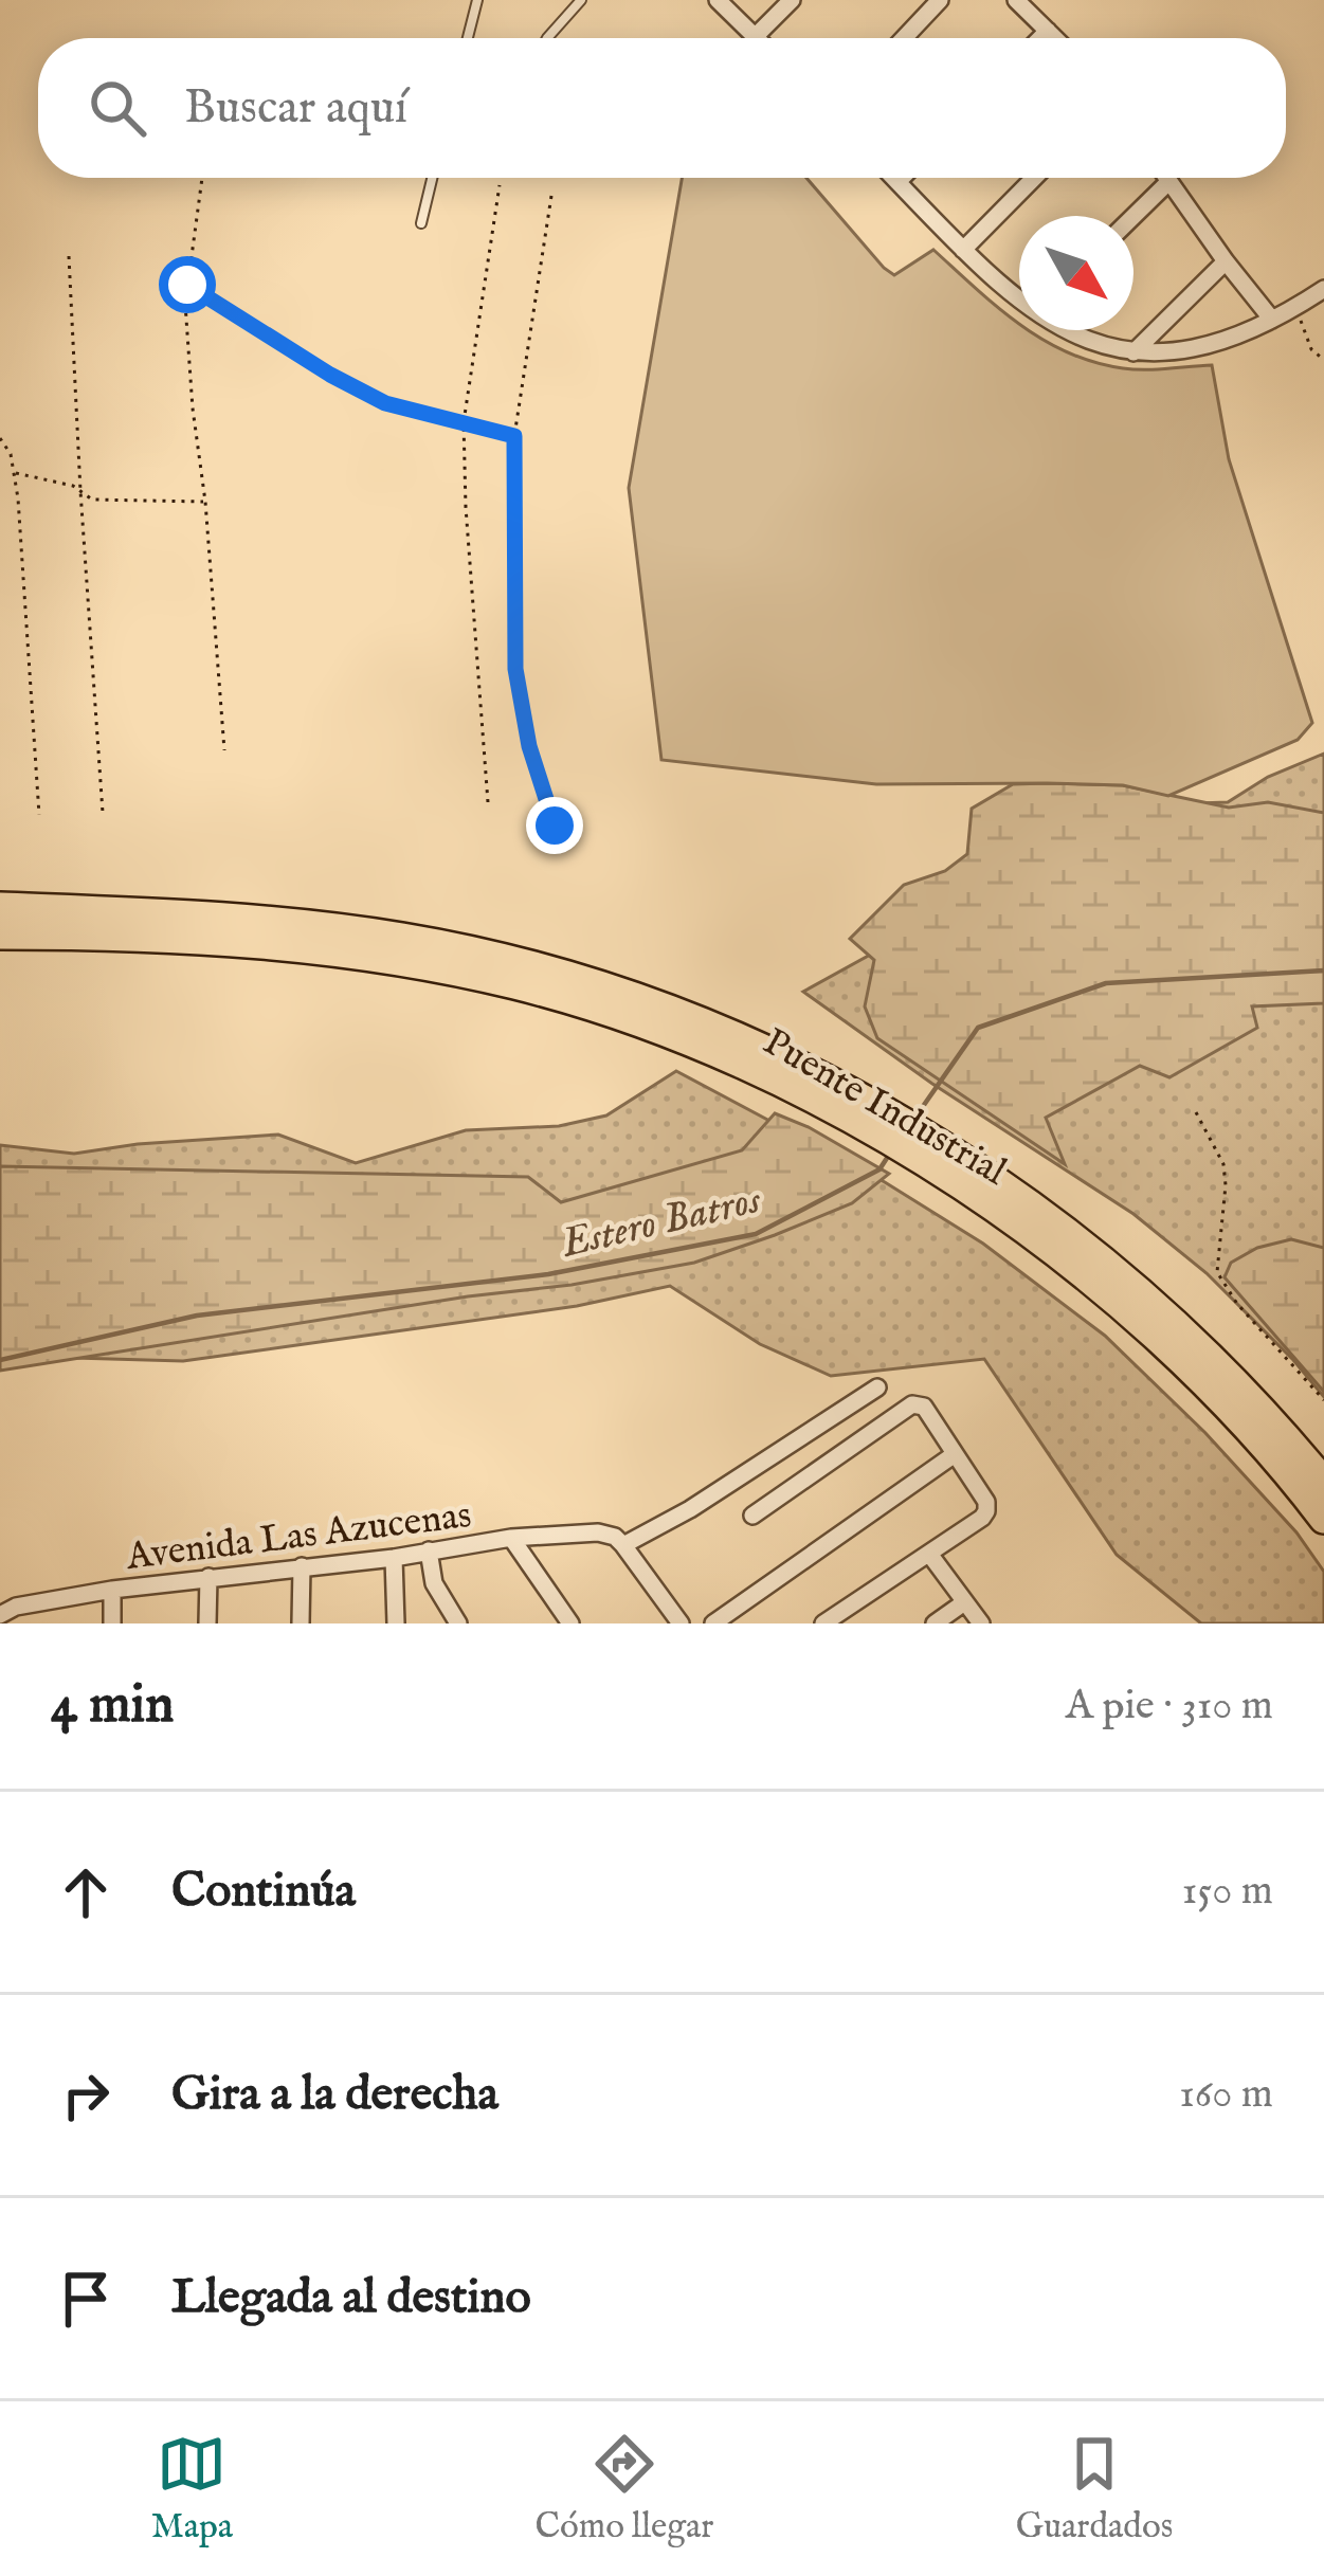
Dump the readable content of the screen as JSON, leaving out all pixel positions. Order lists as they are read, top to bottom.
{
  "streets": {
    "highway": ["Puente Industrial"],
    "street": ["Avenida Las Azucenas"]
  },
  "water": ["Estero Batros"],
  "north": "bottom right",
  "page": {
    "search": "Buscar aquí",
    "heading": ["4 min", "A pie · 310 m"],
    "list": [
      ["Continúa", "150 m"],
      ["Gira a la derecha", "160 m"],
      "Llegada al destino"
    ],
    "nav": ["Mapa", "Cómo llegar", "Guardados"]
  }
}
